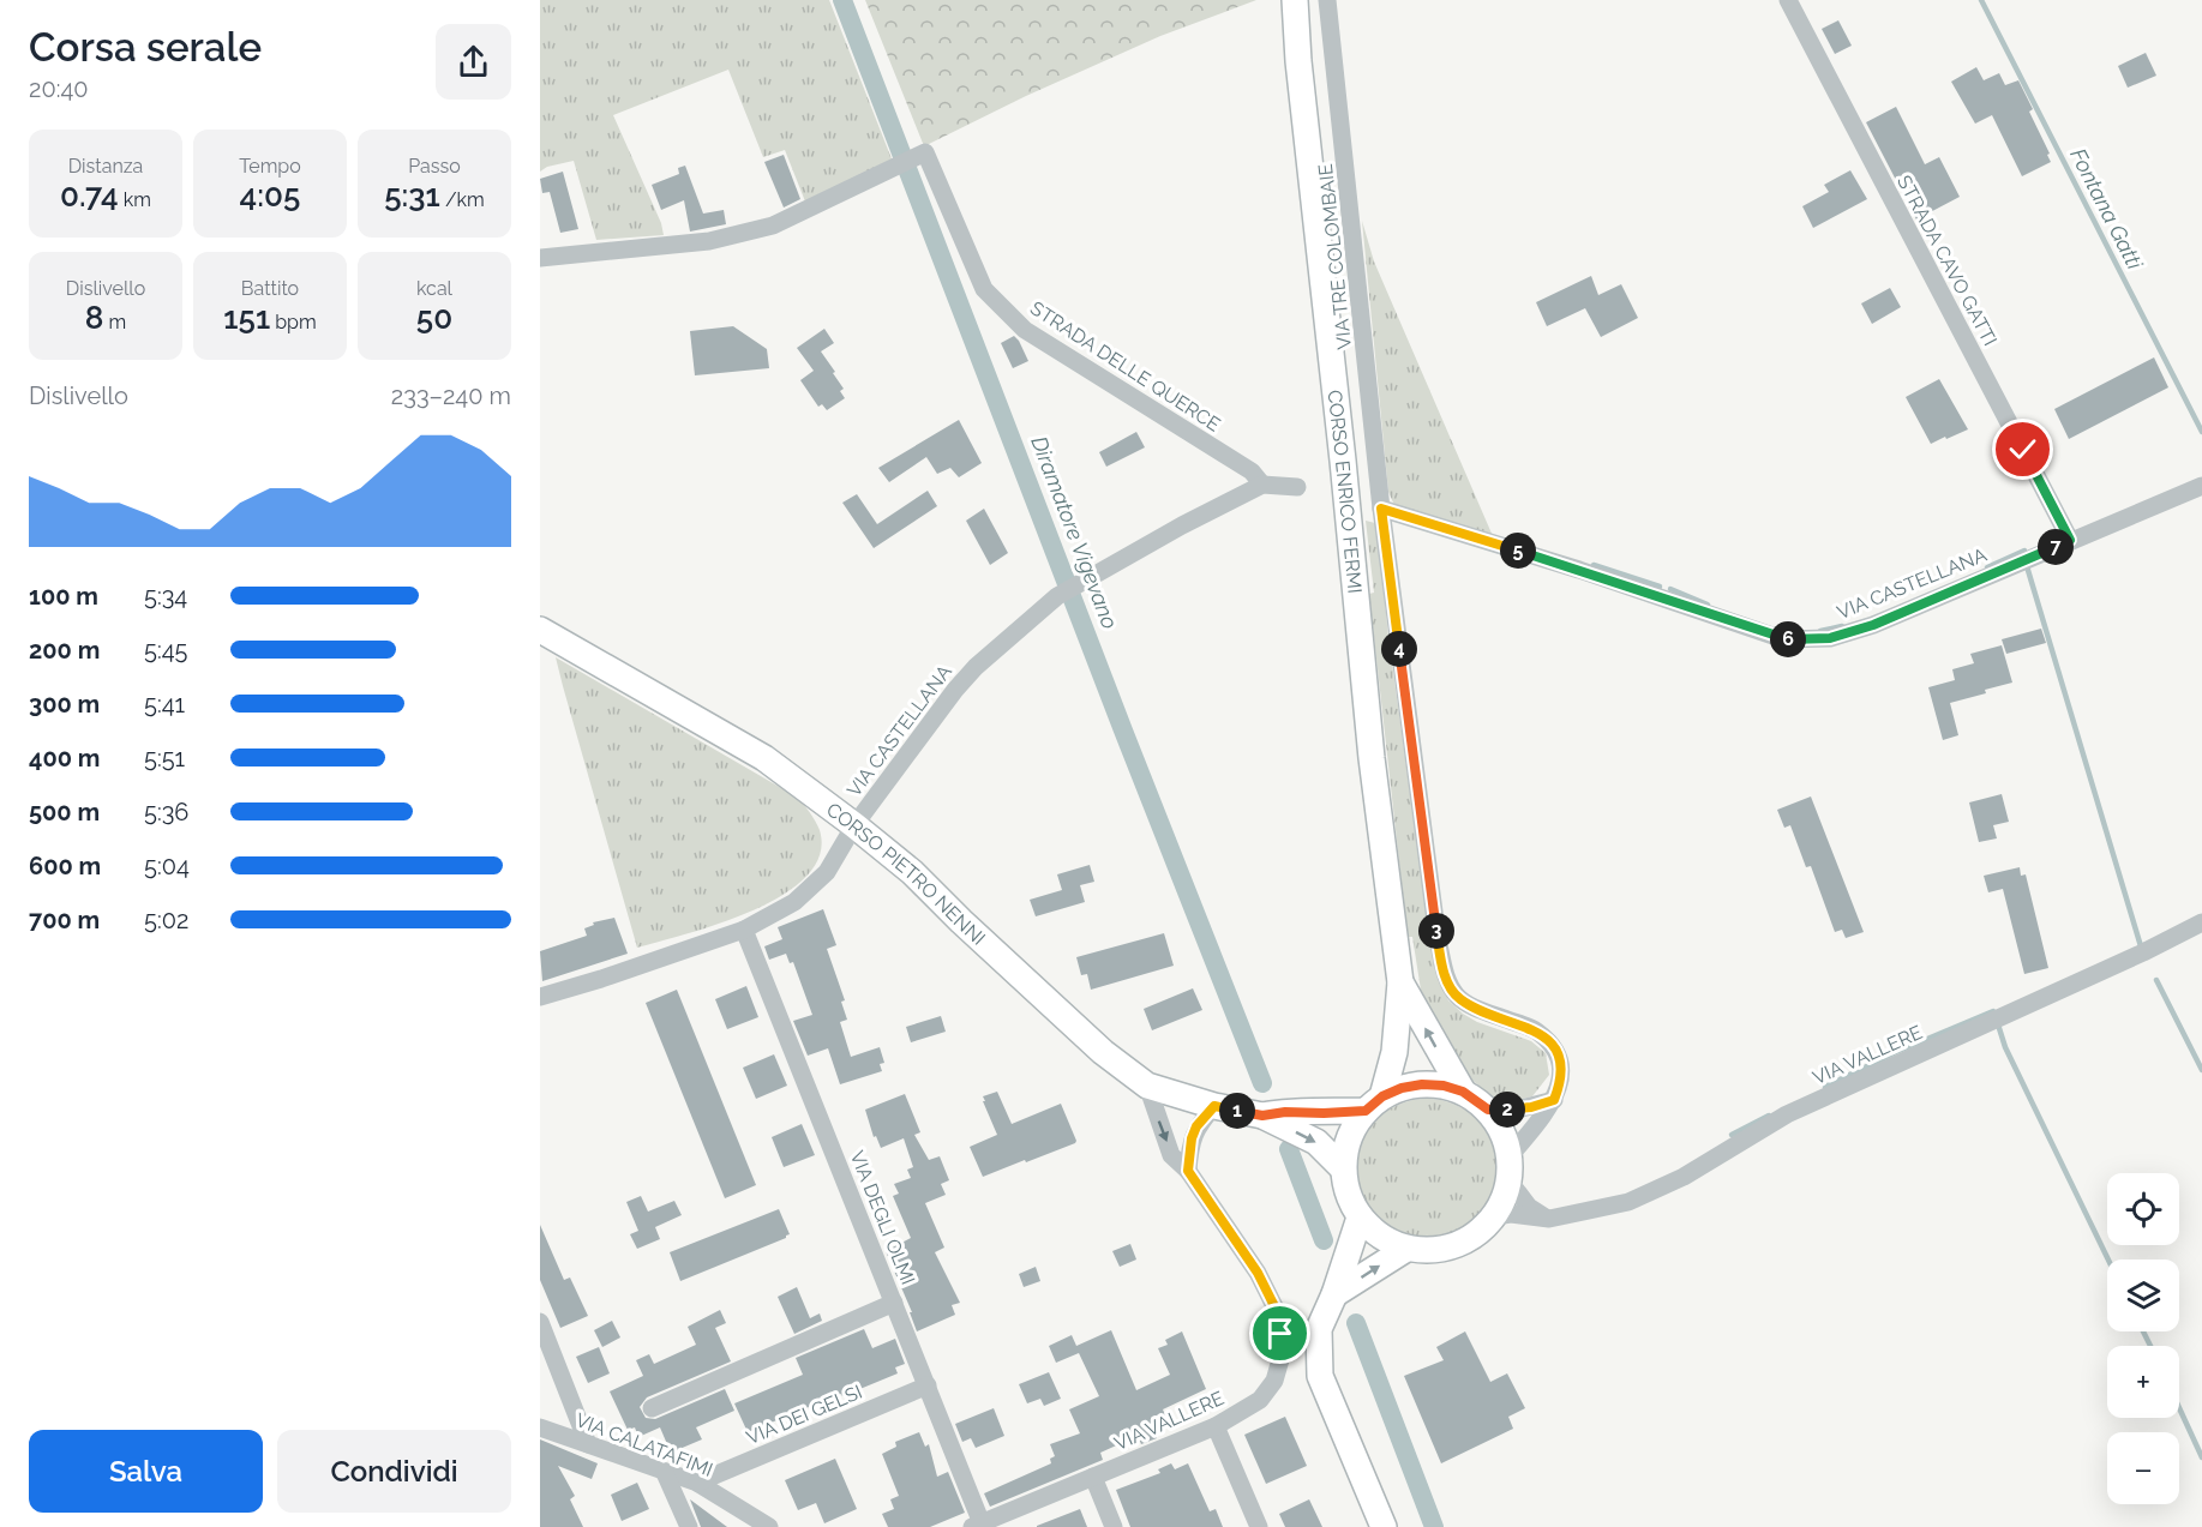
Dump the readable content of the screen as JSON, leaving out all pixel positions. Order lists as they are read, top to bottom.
{
  "streets": {
    "main road": ["CORSO ENRICO FERMI", "CORSO PIETRO NENNI"],
    "street": [
      "VIA TRE COLOMBAIE",
      "STRADA CAVO GATTI",
      "STRADA DELLE QUERCE",
      "VIA CASTELLANA",
      "VIA VALLERE",
      "VIA DEGLI OLMI",
      "VIA DEI GELSI",
      "VIA CALATAFIMI"
    ]
  },
  "crossings": [
    ["VIA TRE COLOMBAIE", "VIA CASTELLANA"],
    ["STRADA CAVO GATTI", "VIA CASTELLANA"],
    ["STRADA DELLE QUERCE", "VIA CASTELLANA"],
    ["CORSO ENRICO FERMI", "CORSO PIETRO NENNI"],
    ["CORSO ENRICO FERMI", "VIA VALLERE"],
    ["VIA CASTELLANA", "CORSO PIETRO NENNI"],
    ["VIA CASTELLANA", "VIA DEGLI OLMI"],
    ["CORSO PIETRO NENNI", "VIA VALLERE"],
    ["VIA VALLERE", "VIA DEGLI OLMI"],
    ["VIA DEGLI OLMI", "VIA DEI GELSI"],
    ["VIA DEI GELSI", "VIA CALATAFIMI"]
  ],
  "water": ["Fontana Gatti", "Diramatore Vigevano"],
  "page": {
    "heading": ["Corsa serale", "20:40"],
    "stats": [
      ["Distanza", "0.74 km"],
      ["Tempo", "4:05"],
      ["Passo", "5:31 /km"],
      ["Dislivello", "8 m"],
      ["Battito", "151 bpm"],
      ["kcal", "50"]
    ],
    "chart": ["Dislivello", "233–240 m"],
    "pins": [
      "7",
      "5",
      "6",
      "4",
      "3",
      "2",
      "1"
    ],
    "list": [
      {
        "name": "100 m",
        "note": "5:34"
      },
      {
        "name": "200 m",
        "note": "5:45"
      },
      {
        "name": "300 m",
        "note": "5:41"
      },
      {
        "name": "400 m",
        "note": "5:51"
      },
      {
        "name": "500 m",
        "note": "5:36"
      },
      {
        "name": "600 m",
        "note": "5:04"
      },
      {
        "name": "700 m",
        "note": "5:02"
      }
    ],
    "map_buttons": ["+", "−"],
    "buttons": ["Salva", "Condividi"]
  }
}
